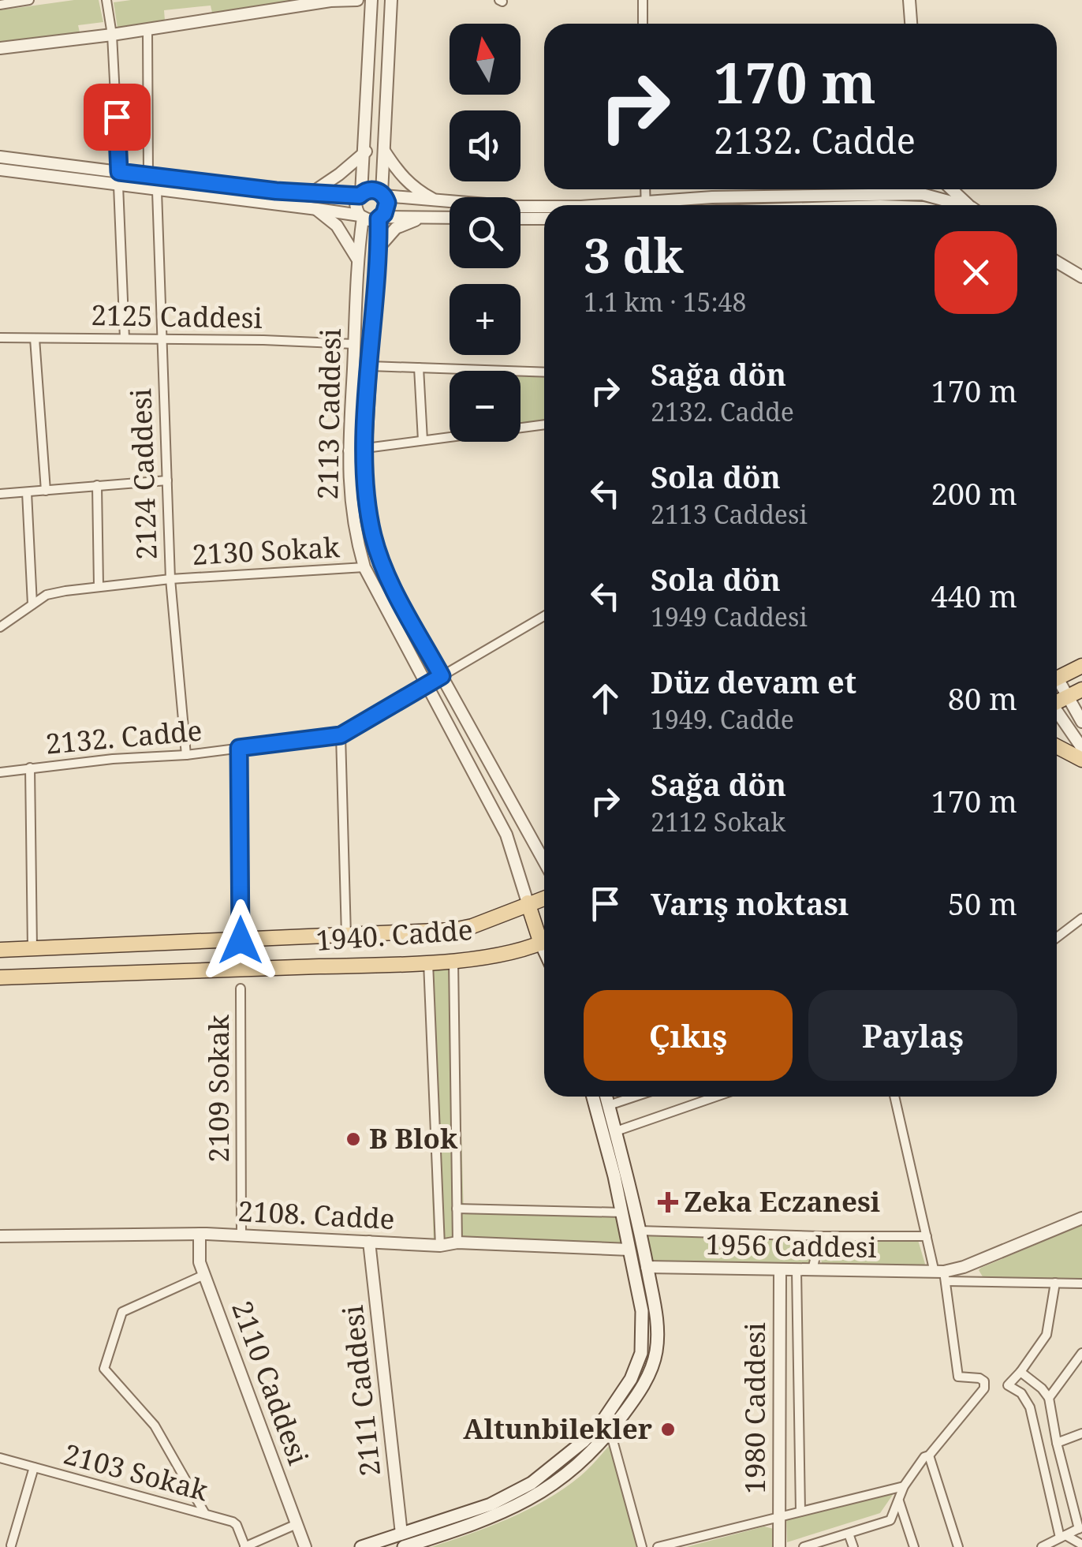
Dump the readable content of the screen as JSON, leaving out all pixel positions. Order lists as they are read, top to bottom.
{
  "streets": {
    "main road": ["1940. Cadde"],
    "street": [
      "2125 Caddesi",
      "2113 Caddesi",
      "2124 Caddesi",
      "2130 Sokak",
      "2132. Cadde",
      "2109 Sokak",
      "2108. Cadde",
      "1956 Caddesi",
      "2110 Caddesi",
      "2111 Caddesi",
      "1980 Caddesi",
      "2103 Sokak"
    ]
  },
  "crossings": [
    ["2125 Caddesi", "2113 Caddesi"],
    ["2125 Caddesi", "2124 Caddesi"],
    ["2113 Caddesi", "2130 Sokak"],
    ["2113 Caddesi", "2132. Cadde"],
    ["2113 Caddesi", "1940. Cadde"],
    ["2124 Caddesi", "2130 Sokak"],
    ["2124 Caddesi", "2132. Cadde"],
    ["2109 Sokak", "2108. Cadde"],
    ["2108. Cadde", "2110 Caddesi"],
    ["2108. Cadde", "2111 Caddesi"],
    ["1956 Caddesi", "1980 Caddesi"]
  ],
  "places": {
    "other": ["B Blok", "Altunbilekler"],
    "health": ["Zeka Eczanesi"]
  },
  "north": "top",
  "page": {
    "map_buttons": ["+", "−"],
    "turn": ["170 m", "2132. Cadde"],
    "heading": ["3 dk", "1.1 km · 15:48"],
    "list": [
      {
        "name": "Sağa dön",
        "note": "2132. Cadde",
        "value": "170 m"
      },
      {
        "name": "Sola dön",
        "note": "2113 Caddesi",
        "value": "200 m"
      },
      {
        "name": "Sola dön",
        "note": "1949 Caddesi",
        "value": "440 m"
      },
      {
        "name": "Düz devam et",
        "note": "1949. Cadde",
        "value": "80 m"
      },
      {
        "name": "Sağa dön",
        "note": "2112 Sokak",
        "value": "170 m"
      },
      {
        "name": "Varış noktası",
        "value": "50 m"
      }
    ],
    "buttons": ["Çıkış", "Paylaş"]
  }
}
